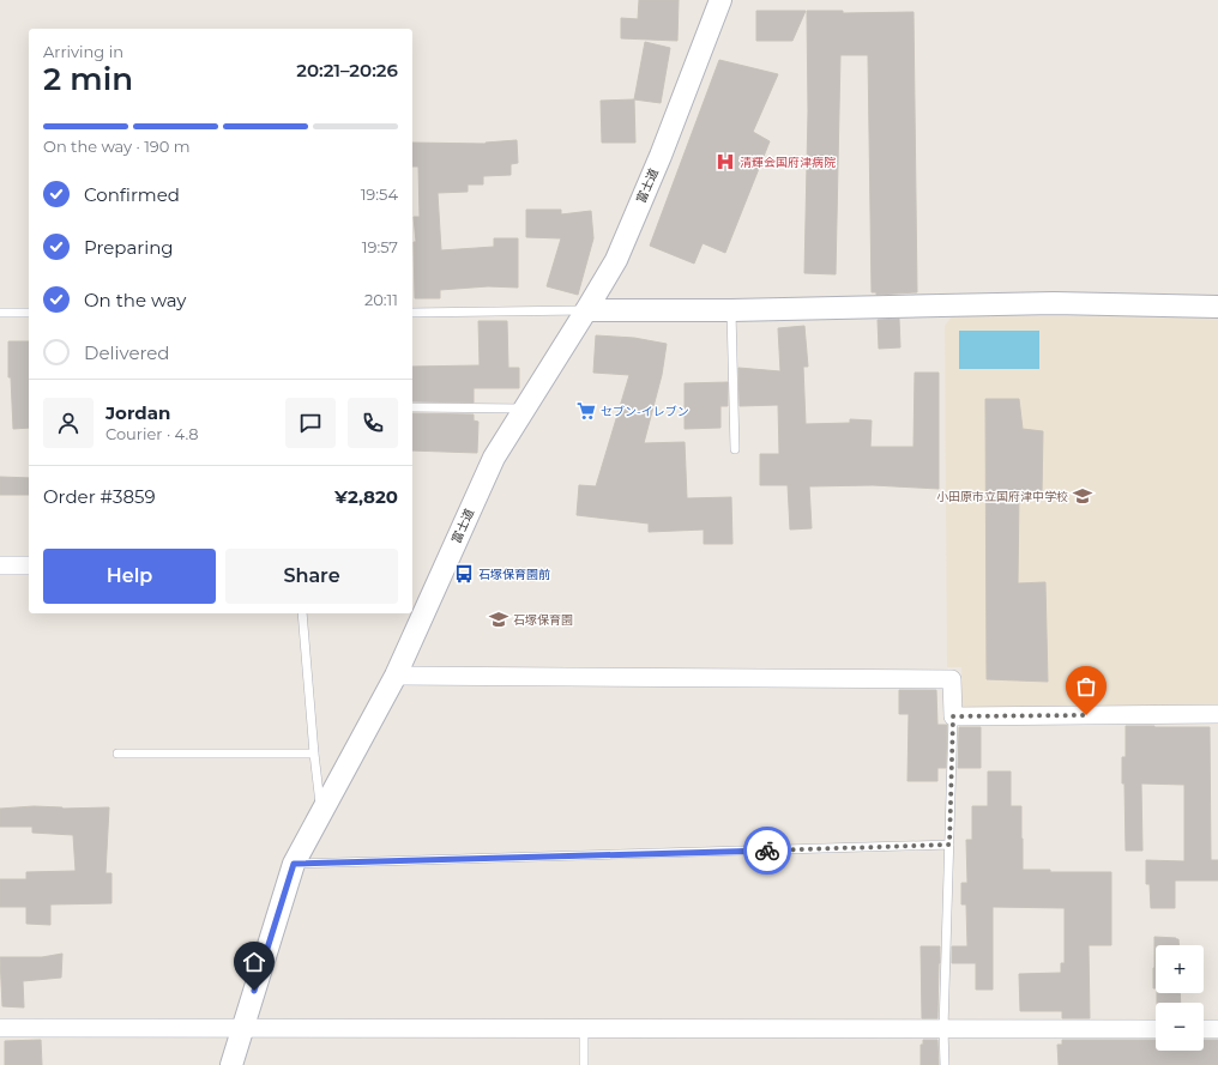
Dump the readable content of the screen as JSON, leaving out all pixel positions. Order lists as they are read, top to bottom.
{
  "streets": {
    "street": ["富士道"]
  },
  "places": {
    "hospital": ["清輝会国府津病院"],
    "supermarket": ["セブン-イレブン"],
    "school or university": ["小田原市立国府津中学校", "石塚保育園"],
    "bus stop": ["石塚保育園前"]
  },
  "page": {
    "heading": ["2 min", "Arriving in", "20:21–20:26"],
    "panel": [
      "Jordan",
      "Courier · 4.8",
      "Order #3859",
      "¥2,820"
    ],
    "bar": "On the way · 190 m",
    "list": [
      ["Confirmed", "19:54"],
      ["Preparing", "19:57"],
      ["On the way", "20:11"],
      "Delivered"
    ],
    "buttons": ["Help", "Share"],
    "map_buttons": ["+", "−"]
  }
}
